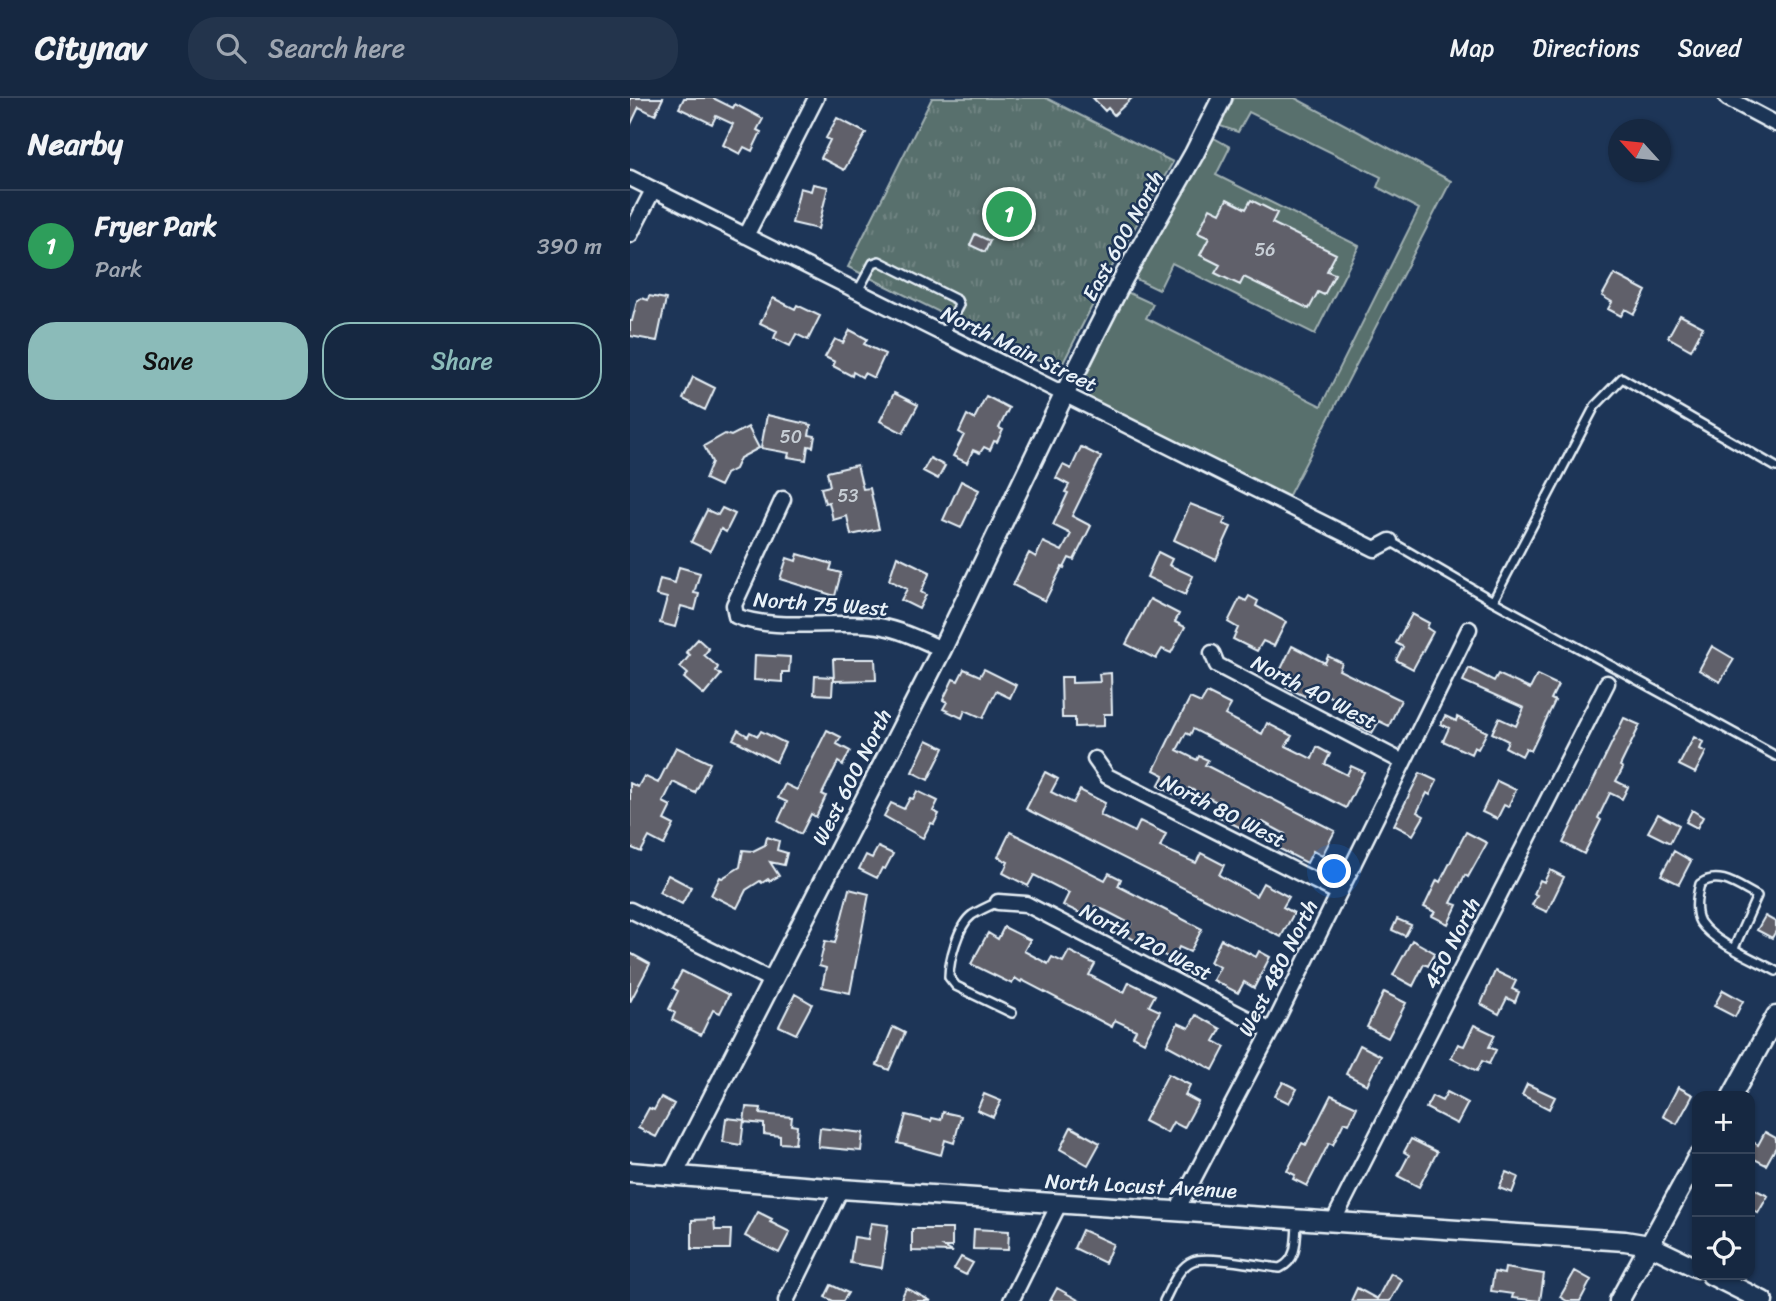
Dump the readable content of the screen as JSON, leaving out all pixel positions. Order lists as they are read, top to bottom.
{
  "streets": {
    "street": [
      "East 600 North",
      "North Main Street",
      "North 75 West",
      "North 40 West",
      "West 600 North",
      "North 80 West",
      "North 120 West",
      "450 North",
      "West 480 North",
      "North Locust Avenue"
    ]
  },
  "crossings": [
    ["East 600 North", "North Main Street"],
    ["East 600 North", "West 600 North"],
    ["North Main Street", "West 600 North"],
    ["North 75 West", "West 600 North"],
    ["North 40 West", "West 480 North"],
    ["West 600 North", "North Locust Avenue"],
    ["North 80 West", "West 480 North"],
    ["North 120 West", "West 480 North"],
    ["450 North", "North Locust Avenue"],
    ["West 480 North", "North Locust Avenue"]
  ],
  "house_numbers": ["56", "50", "53"],
  "north": "top left",
  "page": {
    "header": "Citynav",
    "search": "Search here",
    "nav": ["Map", "Directions", "Saved"],
    "heading": "Nearby",
    "pins": "1",
    "list": [
      {
        "mark": "1",
        "name": "Fryer Park",
        "note": "Park",
        "value": "390 m"
      }
    ],
    "buttons": ["Save", "Share"],
    "map_buttons": ["+", "−"]
  }
}
